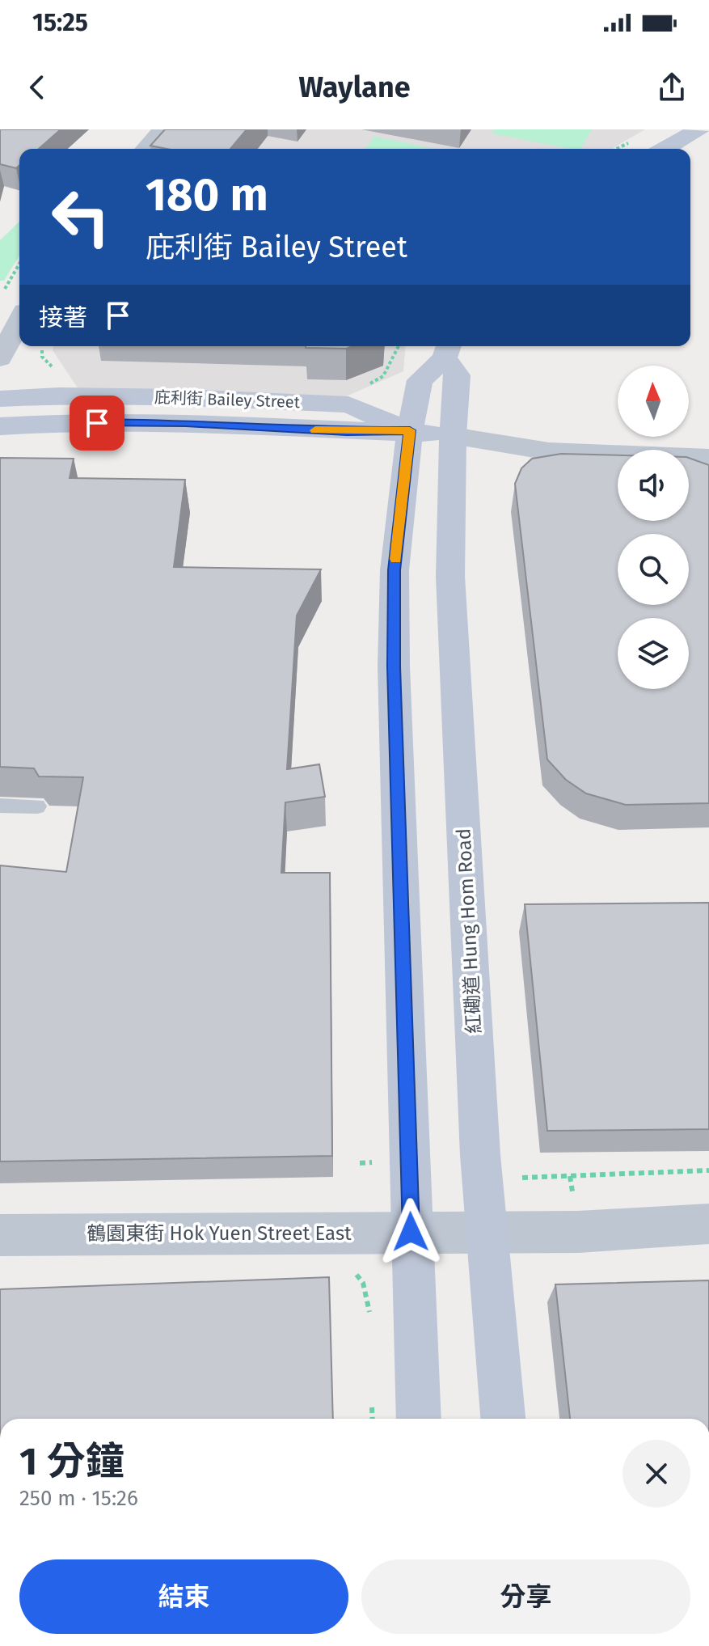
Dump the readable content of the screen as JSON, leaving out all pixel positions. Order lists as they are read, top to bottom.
{
  "streets": {
    "main road": ["庇利街 Bailey Street", "紅磡道 Hung Hom Road"],
    "street": ["鶴園東街 Hok Yuen Street East"]
  },
  "crossings": [
    ["庇利街 Bailey Street", "紅磡道 Hung Hom Road"],
    ["紅磡道 Hung Hom Road", "鶴園東街 Hok Yuen Street East"]
  ],
  "north": "top",
  "page": {
    "status": "15:25",
    "header": "Waylane",
    "turn": ["180 m", "庇利街 Bailey Street"],
    "then": "接著",
    "heading": ["1 分鐘", "250 m · 15:26"],
    "buttons": ["結束", "分享"]
  }
}
